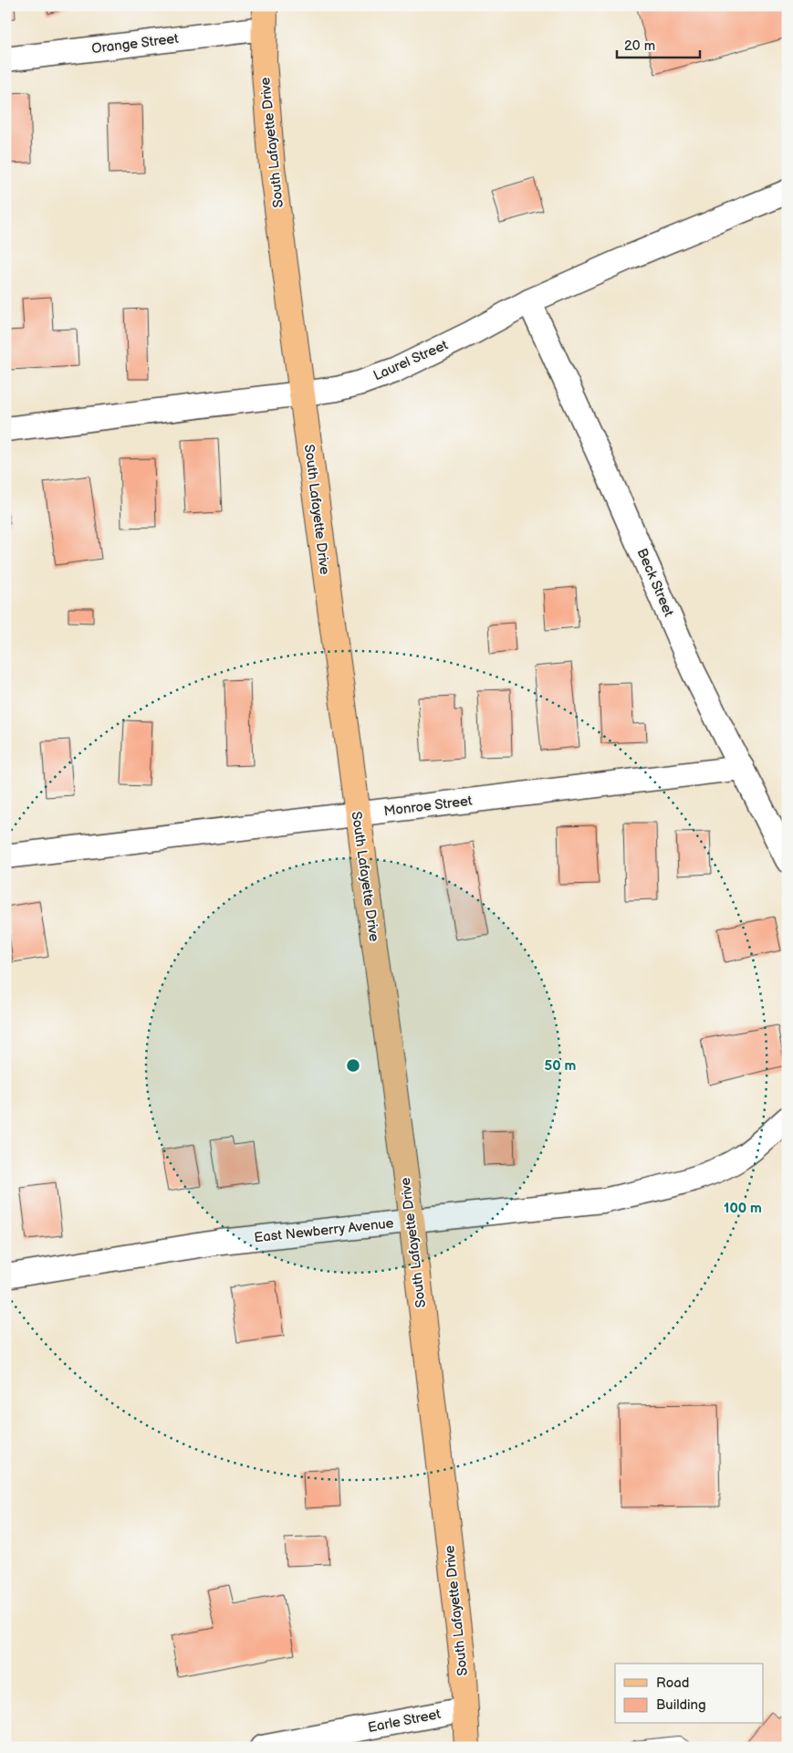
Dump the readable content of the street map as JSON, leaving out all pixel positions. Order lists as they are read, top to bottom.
{
  "streets": {
    "main road": ["South Lafayette Drive"],
    "street": [
      "Orange Street",
      "Laurel Street",
      "Beck Street",
      "Monroe Street",
      "East Newberry Avenue",
      "Earle Street"
    ]
  },
  "crossings": [
    ["Orange Street", "South Lafayette Drive"],
    ["South Lafayette Drive", "Laurel Street"],
    ["South Lafayette Drive", "Monroe Street"],
    ["South Lafayette Drive", "East Newberry Avenue"],
    ["South Lafayette Drive", "Earle Street"],
    ["Laurel Street", "Beck Street"],
    ["Beck Street", "Monroe Street"]
  ],
  "legend": ["Road", "Building"],
  "scale_bar": "20 m",
  "rings": ["50 m", "100 m"]
}
